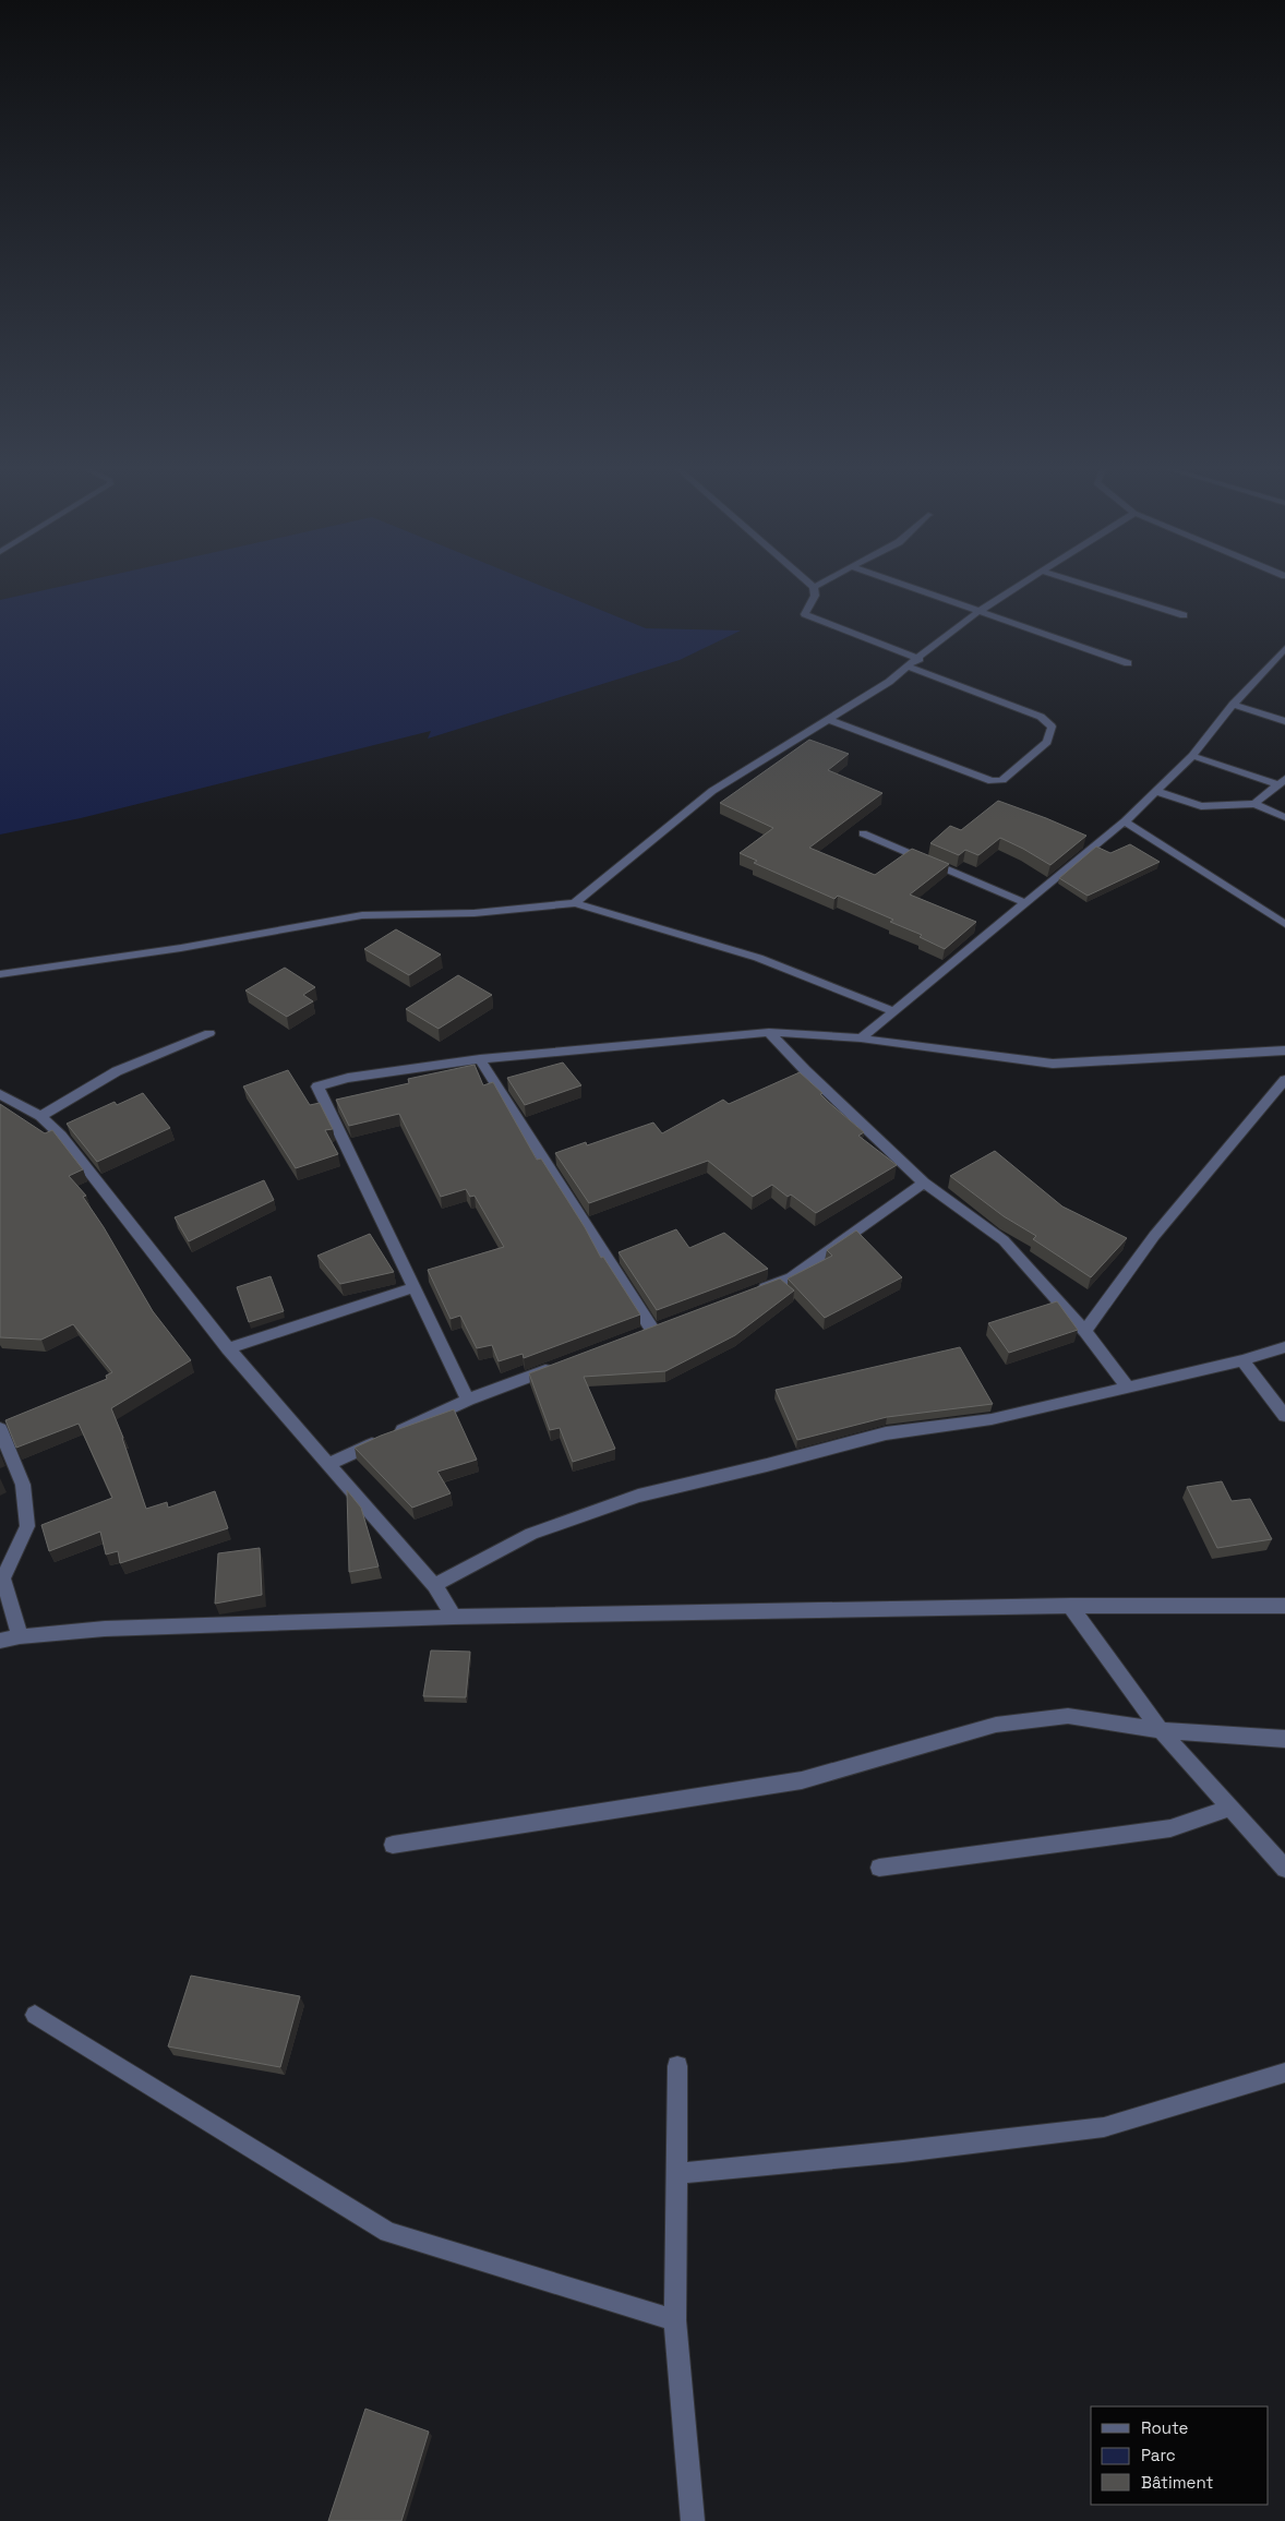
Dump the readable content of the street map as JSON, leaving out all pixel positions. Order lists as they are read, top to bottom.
{
  "legend": ["Route", "Parc", "Bâtiment"]
}
